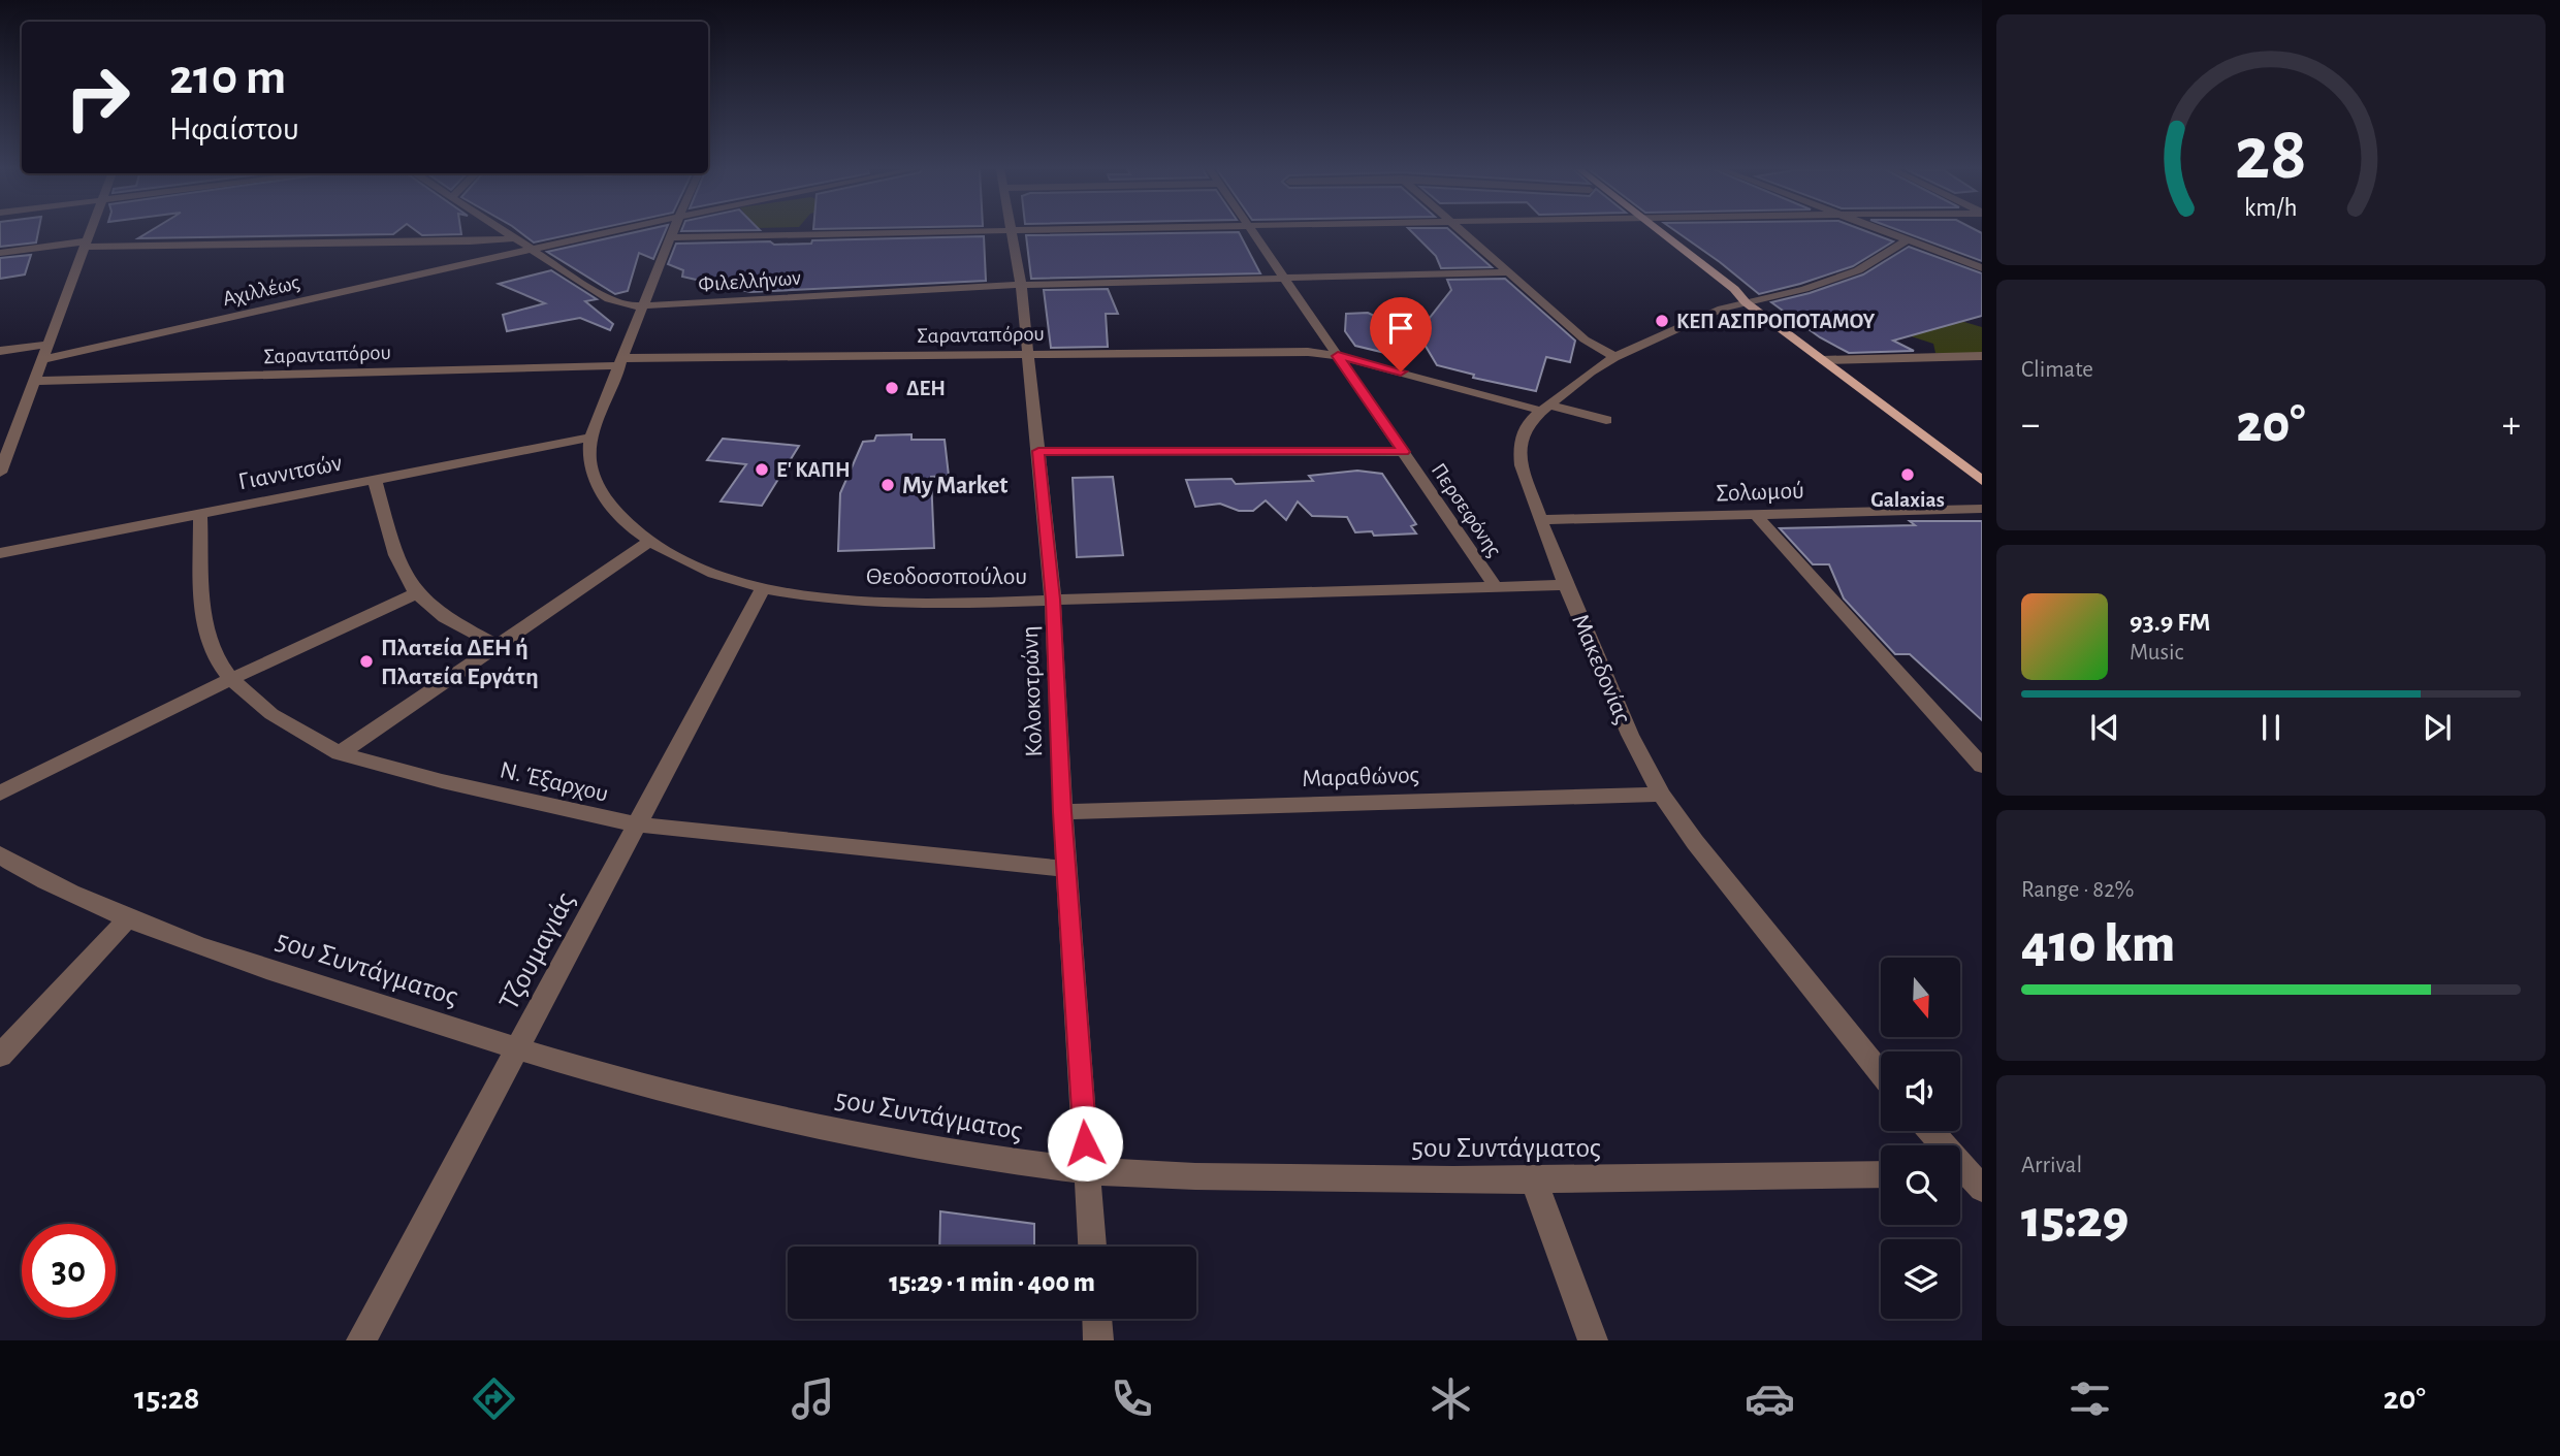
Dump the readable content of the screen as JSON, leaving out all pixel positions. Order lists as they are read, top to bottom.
{
  "streets": {
    "street": [
      "Φιλελλήνων",
      "Αχιλλέως",
      "Σαρανταπόρου",
      "Γιαννιτσών",
      "Σολωμού",
      "Περσεφόνης",
      "Θεοδοσοπούλου",
      "Μακεδονίας",
      "Κολοκοτρώνη",
      "Μαραθώνος",
      "Ν. Έξαρχου",
      "Τζουμαγιάς",
      "5ου Συντάγματος"
    ]
  },
  "crossings": [
    ["Φιλελλήνων", "Αχιλλέως"],
    ["Φιλελλήνων", "Περσεφόνης"],
    ["Φιλελλήνων", "Θεοδοσοπούλου"],
    ["Φιλελλήνων", "Κολοκοτρώνη"],
    ["Σαρανταπόρου", "Περσεφόνης"],
    ["Σαρανταπόρου", "Θεοδοσοπούλου"],
    ["Σαρανταπόρου", "Μακεδονίας"],
    ["Σαρανταπόρου", "Κολοκοτρώνη"],
    ["Γιαννιτσών", "Θεοδοσοπούλου"],
    ["Γιαννιτσών", "Ν. Έξαρχου"],
    ["Σολωμού", "Μακεδονίας"],
    ["Περσεφόνης", "Θεοδοσοπούλου"],
    ["Θεοδοσοπούλου", "Μακεδονίας"],
    ["Θεοδοσοπούλου", "Κολοκοτρώνη"],
    ["Θεοδοσοπούλου", "Τζουμαγιάς"],
    ["Μακεδονίας", "Μαραθώνος"],
    ["Κολοκοτρώνη", "Μαραθώνος"],
    ["Κολοκοτρώνη", "Ν. Έξαρχου"],
    ["Κολοκοτρώνη", "5ου Συντάγματος"],
    ["Ν. Έξαρχου", "Τζουμαγιάς"],
    ["Τζουμαγιάς", "5ου Συντάγματος"]
  ],
  "places": [
    "ΚΕΠ ΑΣΠΡΟΠΟΤΑΜΟΥ",
    "ΔΕΗ",
    "Ε' ΚΑΠΗ",
    "Galaxias",
    "My Market",
    "Πλατεία ΔΕΗ ή Πλατεία Εργάτη"
  ],
  "north": "bottom",
  "page": {
    "turn": ["210 m", "Ηφαίστου"],
    "tile": [
      "Climate",
      ["Range · 82%", "410 km"],
      ["Arrival", "15:29"]
    ],
    "heat": ["−", "20°", "+"],
    "song": ["93.9 FM", "Music"],
    "limit": "30",
    "trip": "15:29 · 1 min · 400 m",
    "tabs": ["15:28", "20°"],
    "gauge": ["28", "km/h"]
  }
}
